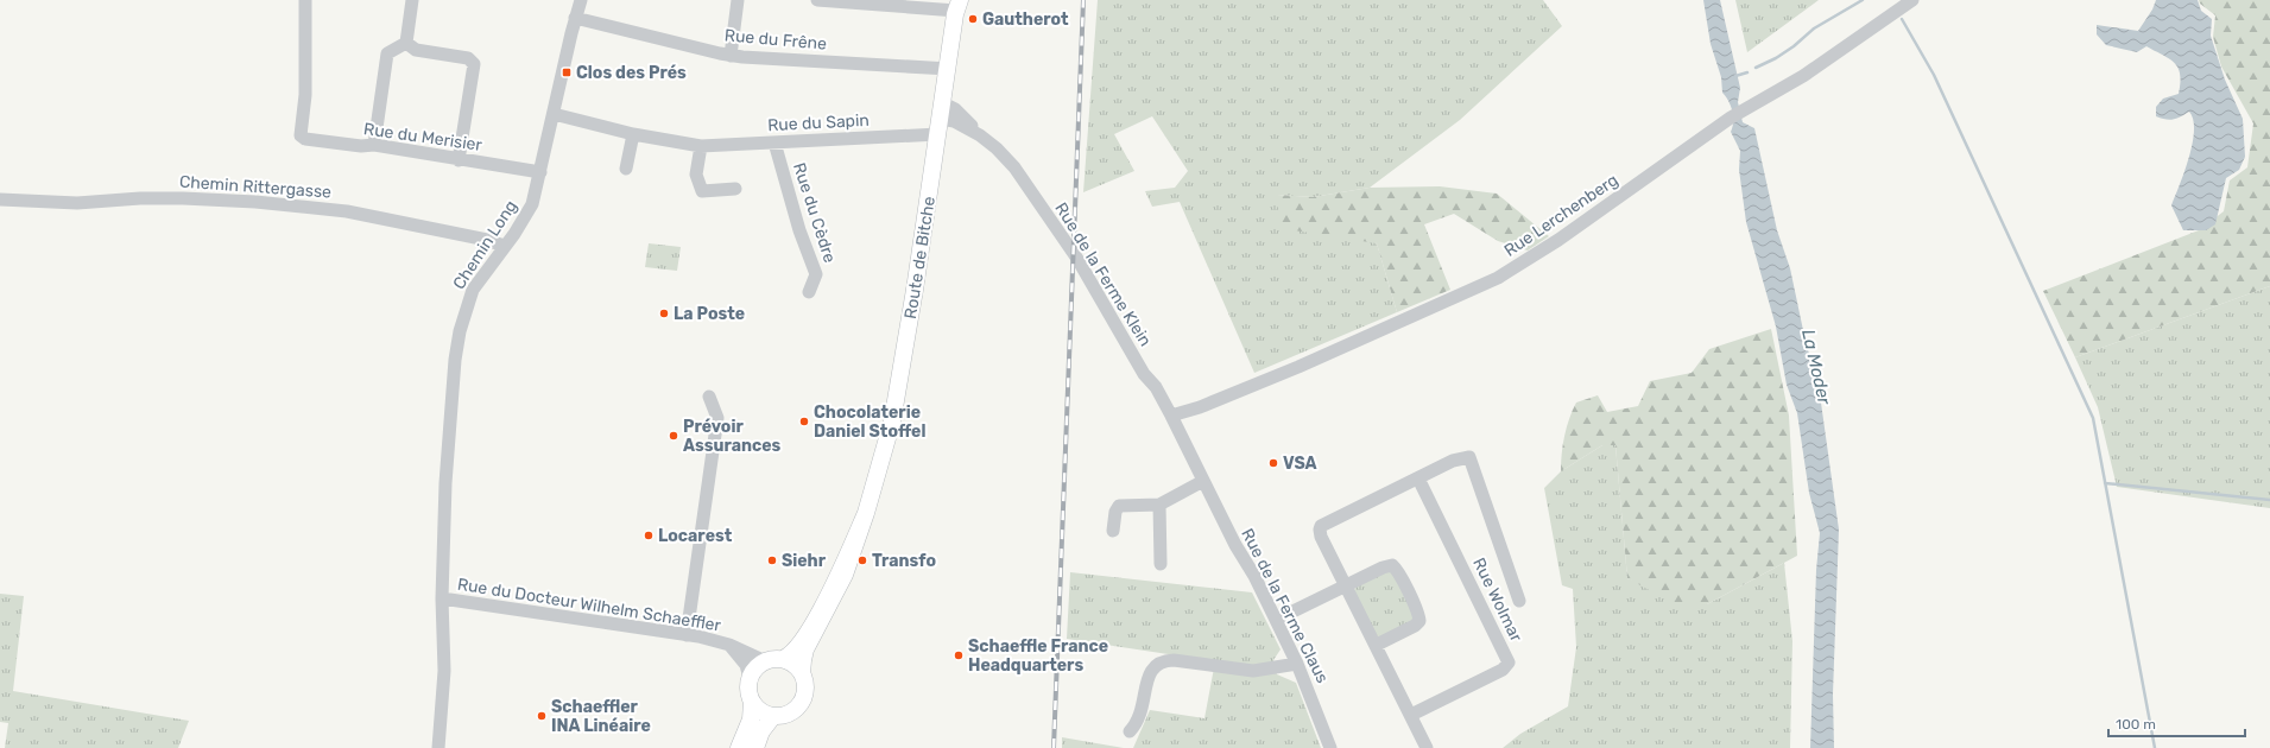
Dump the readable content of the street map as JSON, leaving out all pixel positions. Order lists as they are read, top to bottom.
{
  "streets": {
    "main road": ["Route de Bitche"],
    "street": [
      "Rue du Frêne",
      "Rue du Sapin",
      "Rue du Merisier",
      "Chemin Rittergasse",
      "Rue du Cèdre",
      "Rue Lerchenberg",
      "Chemin Long",
      "Rue de la Ferme Klein",
      "Rue Wolmar",
      "Rue du Docteur Wilhelm Schaeffler",
      "Rue de la Ferme Claus"
    ]
  },
  "crossings": [
    ["Rue du Frêne", "Chemin Long"],
    ["Rue du Frêne", "Route de Bitche"],
    ["Rue du Sapin", "Rue du Cèdre"],
    ["Rue du Sapin", "Chemin Long"],
    ["Rue du Sapin", "Route de Bitche"],
    ["Rue du Sapin", "Rue de la Ferme Klein"],
    ["Rue du Merisier", "Chemin Long"],
    ["Chemin Rittergasse", "Chemin Long"],
    ["Rue Lerchenberg", "Rue de la Ferme Klein"],
    ["Rue Lerchenberg", "Rue de la Ferme Claus"],
    ["Chemin Long", "Rue du Docteur Wilhelm Schaeffler"],
    ["Route de Bitche", "Rue de la Ferme Klein"],
    ["Route de Bitche", "Rue du Docteur Wilhelm Schaeffler"],
    ["Rue de la Ferme Klein", "Rue de la Ferme Claus"]
  ],
  "water": ["La Moder"],
  "places": {
    "other": [
      "Gautherot",
      "La Poste",
      "Chocolaterie Daniel Stoffel",
      "Prévoir Assurances",
      "VSA",
      "Locarest",
      "Siehr",
      "Transfo",
      "Schaeffle France Headquarters",
      "Schaeffler INA Linéaire"
    ],
    "transit": ["Clos des Prés"]
  },
  "scale_bar": "100 m"
}
